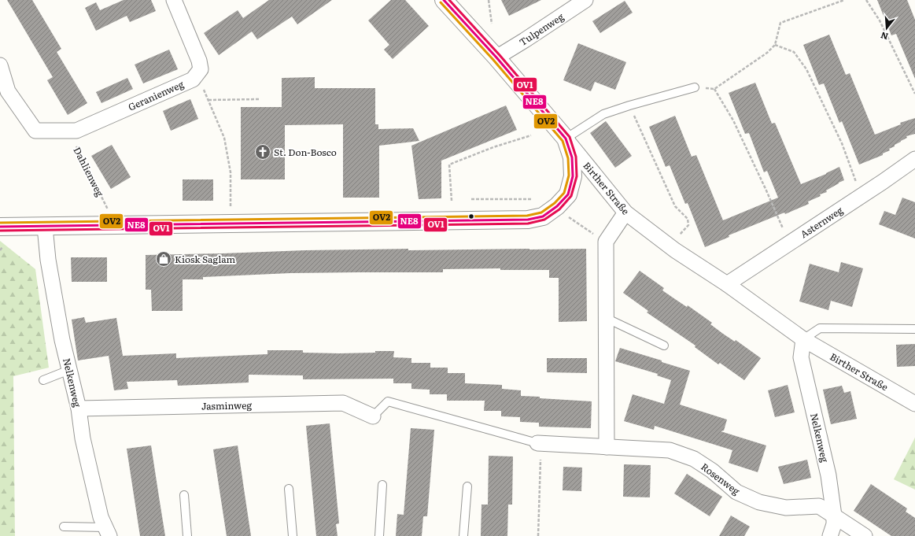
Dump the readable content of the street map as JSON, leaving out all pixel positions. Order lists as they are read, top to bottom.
{
  "streets": {
    "street": [
      "Tulpenweg",
      "Geranienweg",
      "Birther Straße",
      "Asternweg",
      "Nelkenweg",
      "Jasminweg",
      "Rosenweg"
    ],
    "path": ["Dahlienweg"]
  },
  "crossings": [
    ["Tulpenweg", "Birther Straße"],
    ["Geranienweg", "Dahlienweg"],
    ["Birther Straße", "Asternweg"],
    ["Birther Straße", "Nelkenweg"],
    ["Nelkenweg", "Jasminweg"],
    ["Nelkenweg", "Rosenweg"]
  ],
  "places": {
    "church": ["St. Don-Bosco"],
    "shop": ["Kiosk Saglam"]
  },
  "lines": ["transit line NE8", "transit line OV1", "transit line OV2"],
  "north": "bottom"
}
